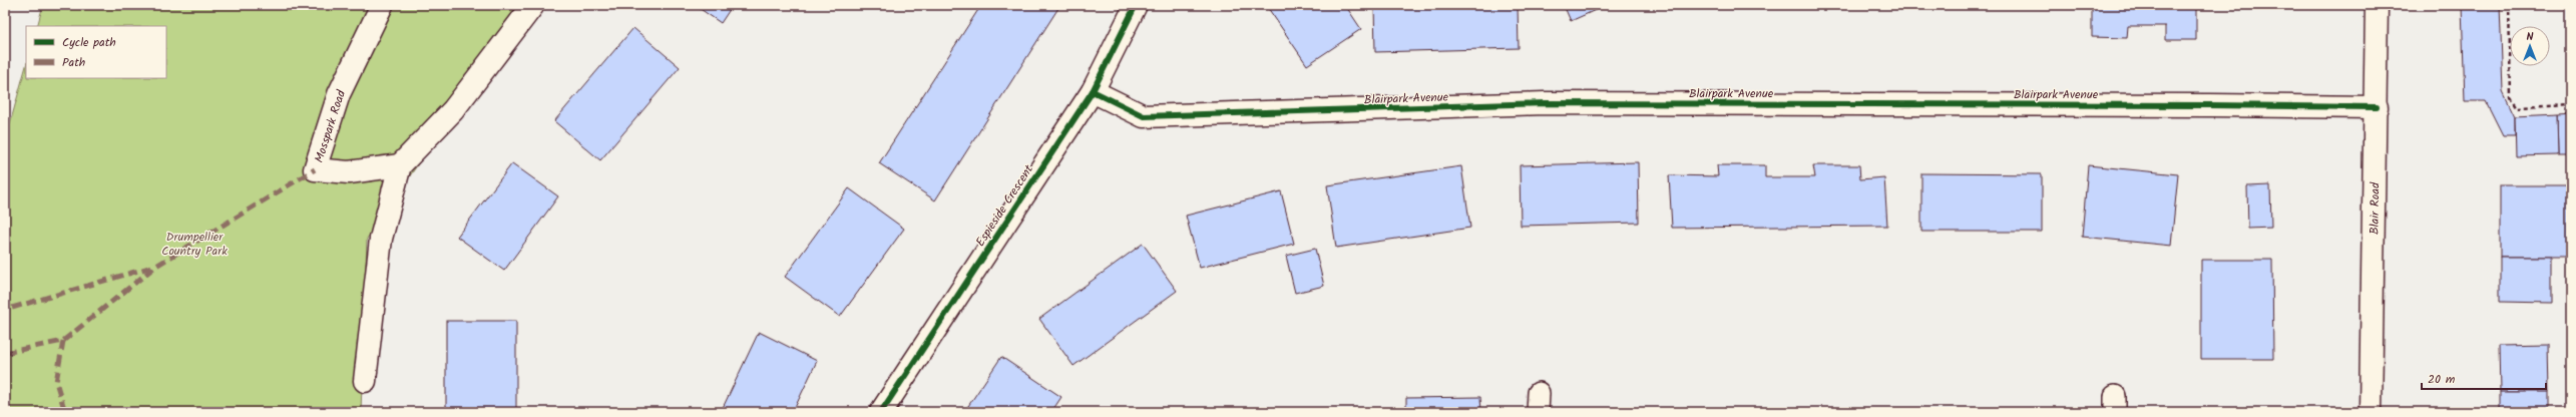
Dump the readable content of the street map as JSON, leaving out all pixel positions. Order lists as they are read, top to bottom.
{
  "streets": {
    "street": [
      "Blairpark Avenue",
      "Mosspark Road",
      "Espieside Crescent",
      "Blair Road"
    ]
  },
  "crossings": [
    ["Blairpark Avenue", "Espieside Crescent"],
    ["Blairpark Avenue", "Blair Road"]
  ],
  "parks": ["Drumpellier Country Park"],
  "legend": ["Cycle path", "Path"],
  "scale_bar": "20 m",
  "north": "top"
}
